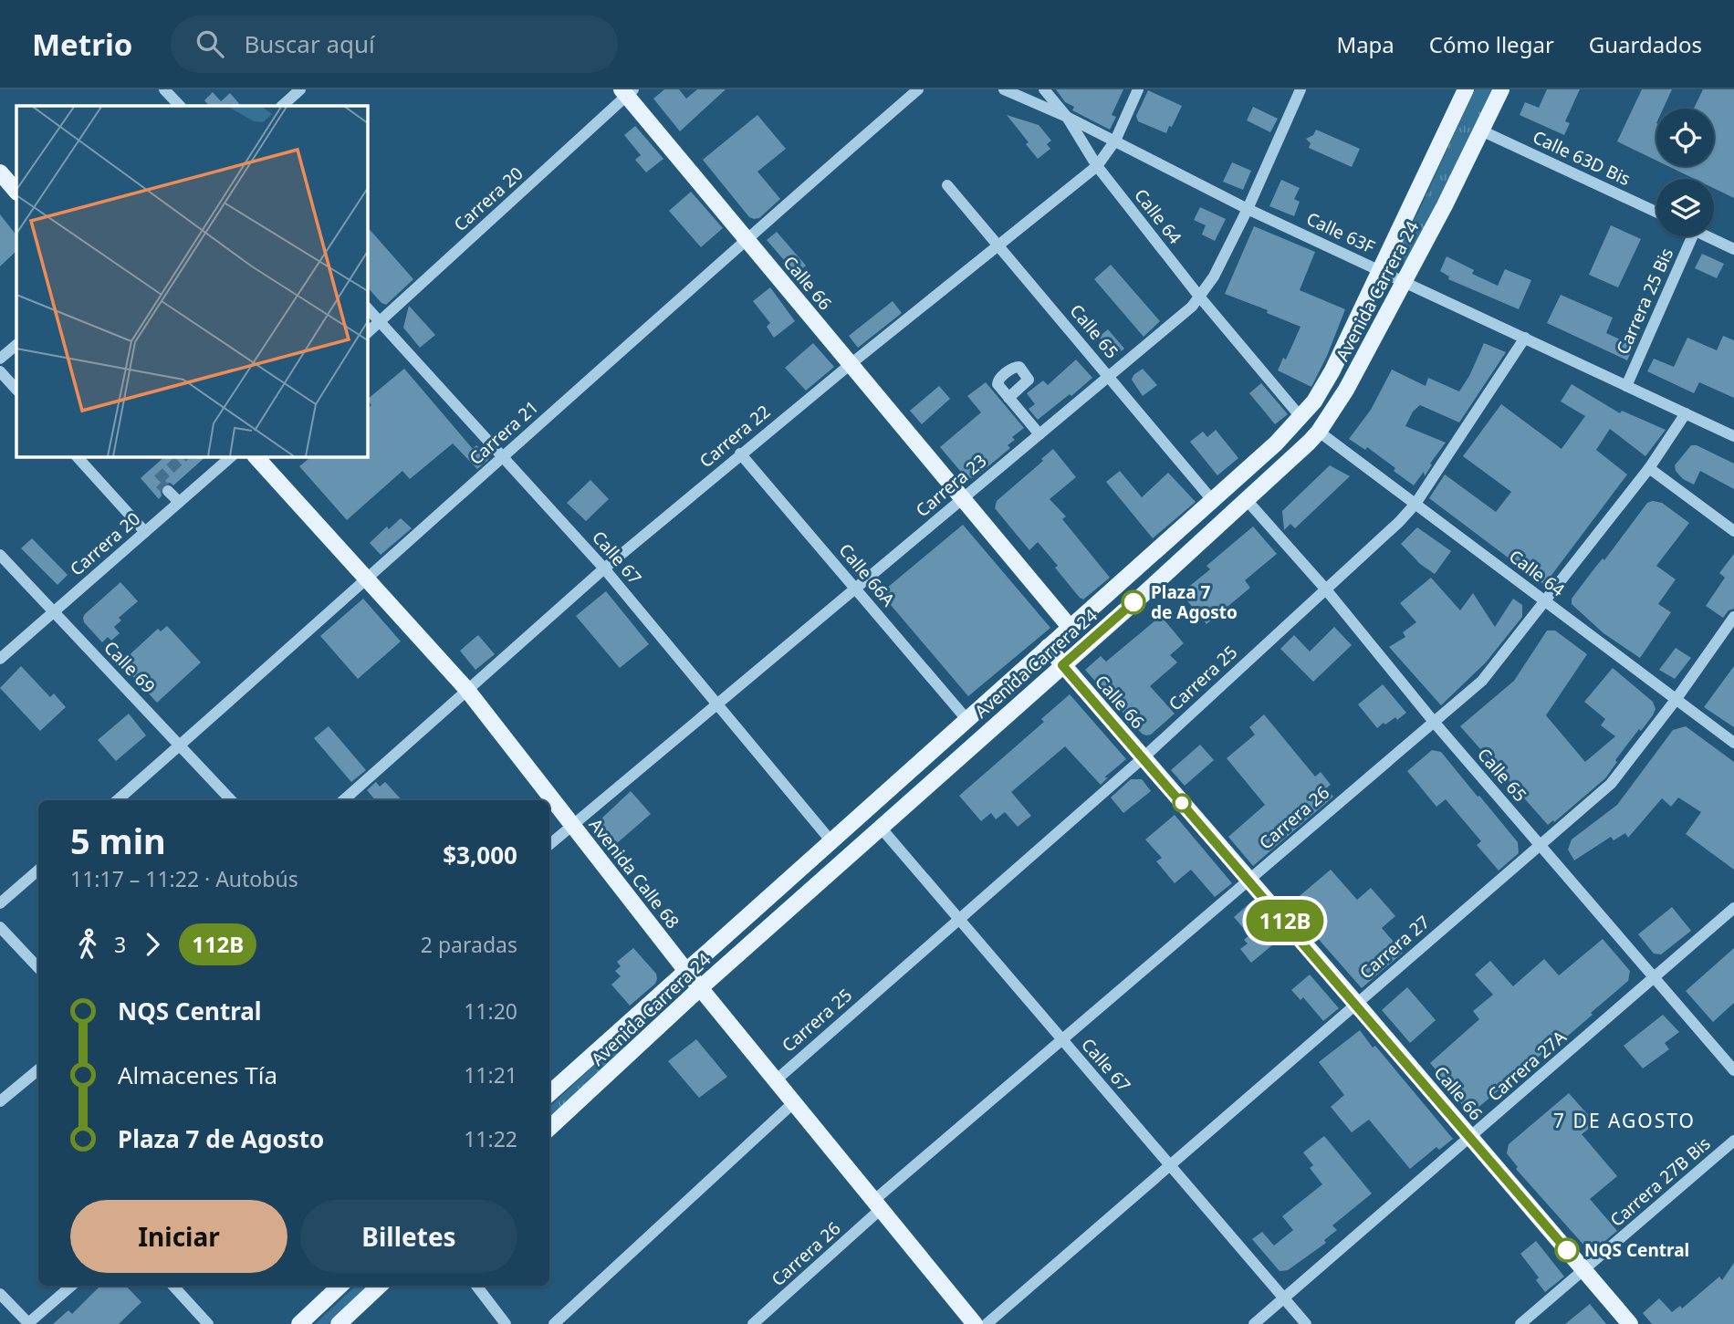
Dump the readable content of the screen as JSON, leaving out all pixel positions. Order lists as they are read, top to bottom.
{
  "streets": {
    "main road": ["Calle 66", "Avenida Carrera 24", "Avenida Calle 68"],
    "street": [
      "Calle 63D Bis",
      "Carrera 20",
      "Calle 64",
      "Calle 63F",
      "Carrera 25 Bis",
      "Calle 65",
      "Carrera 21",
      "Carrera 22",
      "Carrera 23",
      "Calle 67",
      "Calle 66A",
      "Calle 69",
      "Carrera 25",
      "Carrera 26",
      "Carrera 27",
      "Carrera 27A",
      "Carrera 27B Bis"
    ]
  },
  "crossings": [
    ["Calle 63D Bis", "Avenida Carrera 24"],
    ["Carrera 20", "Calle 66"],
    ["Carrera 20", "Calle 67"],
    ["Carrera 20", "Calle 69"],
    ["Calle 64", "Calle 63F"],
    ["Calle 64", "Avenida Carrera 24"],
    ["Calle 64", "Carrera 22"],
    ["Calle 64", "Carrera 23"],
    ["Calle 64", "Carrera 25"],
    ["Calle 64", "Carrera 26"],
    ["Calle 64", "Carrera 27"],
    ["Calle 63F", "Avenida Carrera 24"],
    ["Calle 63F", "Carrera 25 Bis"],
    ["Calle 63F", "Carrera 22"],
    ["Calle 63F", "Carrera 23"],
    ["Calle 63F", "Carrera 25"],
    ["Calle 63F", "Carrera 26"],
    ["Calle 66", "Avenida Carrera 24"],
    ["Calle 66", "Carrera 21"],
    ["Calle 66", "Carrera 22"],
    ["Calle 66", "Carrera 23"],
    ["Calle 66", "Carrera 25"],
    ["Calle 66", "Carrera 26"],
    ["Calle 66", "Carrera 27"],
    ["Calle 66", "Carrera 27A"],
    ["Calle 66", "Carrera 27B Bis"],
    ["Avenida Carrera 24", "Calle 65"],
    ["Avenida Carrera 24", "Calle 67"],
    ["Avenida Carrera 24", "Calle 66A"],
    ["Avenida Carrera 24", "Avenida Calle 68"],
    ["Calle 65", "Carrera 22"],
    ["Calle 65", "Carrera 23"],
    ["Calle 65", "Carrera 25"],
    ["Calle 65", "Carrera 26"],
    ["Calle 65", "Carrera 27"],
    ["Calle 65", "Carrera 27A"],
    ["Carrera 21", "Calle 67"],
    ["Carrera 21", "Calle 69"],
    ["Carrera 21", "Avenida Calle 68"],
    ["Carrera 22", "Calle 67"],
    ["Carrera 22", "Calle 66A"],
    ["Carrera 22", "Avenida Calle 68"],
    ["Carrera 23", "Calle 67"],
    ["Carrera 23", "Calle 66A"],
    ["Carrera 23", "Avenida Calle 68"],
    ["Calle 67", "Carrera 25"],
    ["Calle 67", "Carrera 26"],
    ["Calle 67", "Carrera 27"],
    ["Calle 67", "Carrera 27A"],
    ["Carrera 25", "Avenida Calle 68"],
    ["Carrera 26", "Avenida Calle 68"]
  ],
  "districts": ["7 DE AGOSTO"],
  "places": ["Plaza 7 de Agosto", "NQS Central"],
  "lines": ["bus line 112B"],
  "page": {
    "header": "Metrio",
    "search": "Buscar aquí",
    "nav": ["Mapa", "Cómo llegar", "Guardados"],
    "on_map": "112B",
    "heading": ["5 min", "11:17 – 11:22 · Autobús", "$3,000"],
    "legs": ["3", "112B", "2 paradas"],
    "list": [
      {
        "name": "NQS Central",
        "value": "11:20"
      },
      {
        "name": "Almacenes Tía",
        "value": "11:21"
      },
      {
        "name": "Plaza 7 de Agosto",
        "value": "11:22"
      }
    ],
    "buttons": ["Iniciar", "Billetes"]
  }
}
